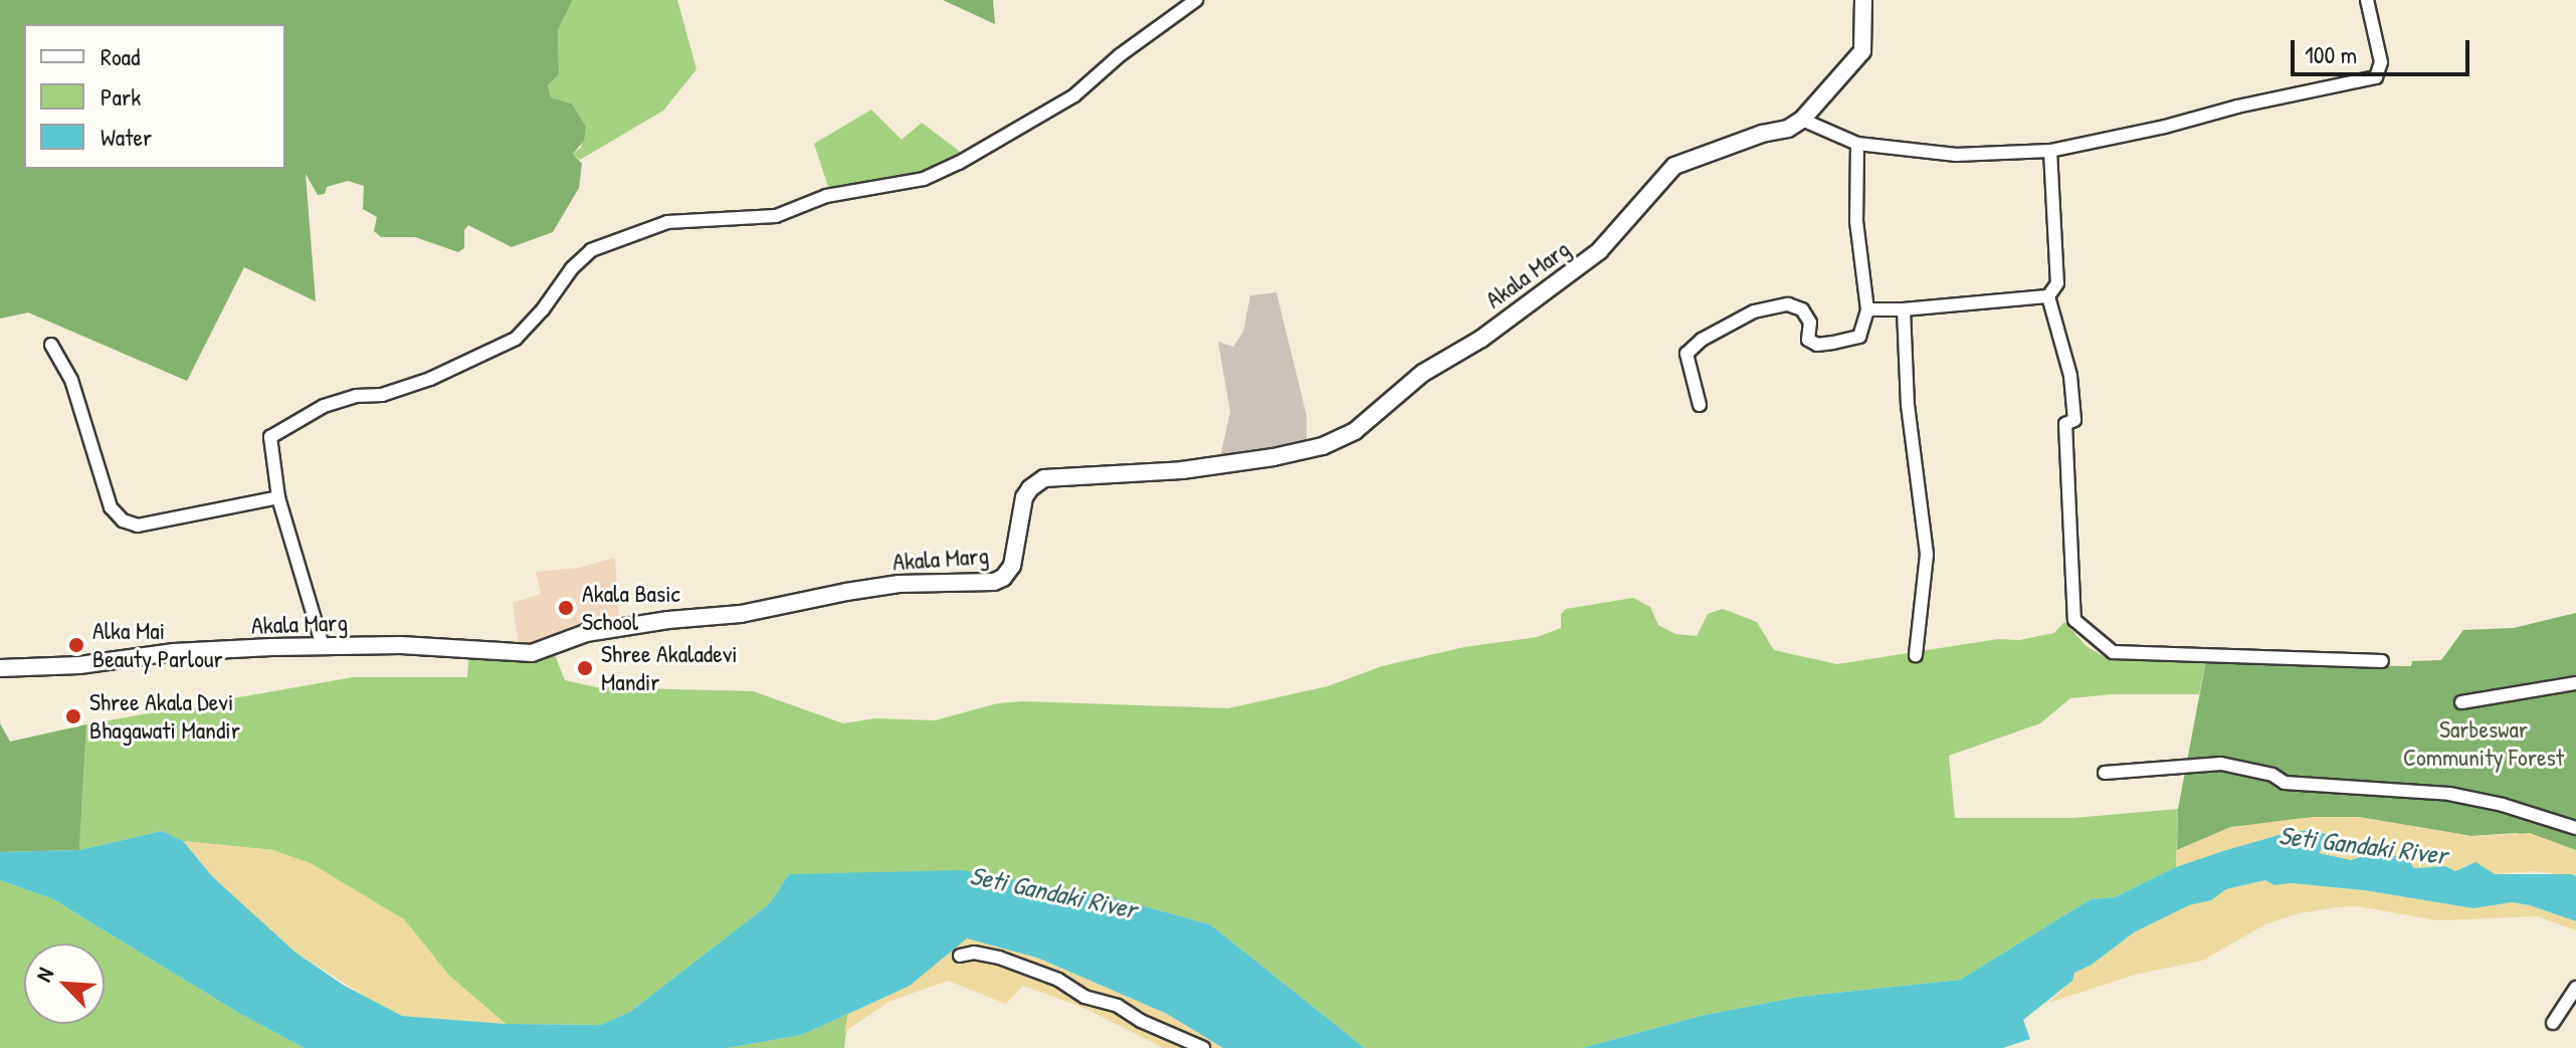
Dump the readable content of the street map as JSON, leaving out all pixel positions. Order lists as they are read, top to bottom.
{
  "streets": {
    "main road": ["Akala Marg"]
  },
  "water": ["Seti Gandaki River"],
  "parks": ["Sarbeswar Community Forest"],
  "places": [
    "Akala Basic School",
    "Alka Mai Beauty Parlour",
    "Shree Akaladevi Mandir",
    "Shree Akala Devi Bhagawati Mandir"
  ],
  "legend": ["Road", "Park", "Water"],
  "scale_bar": "100 m",
  "north": "top left"
}
